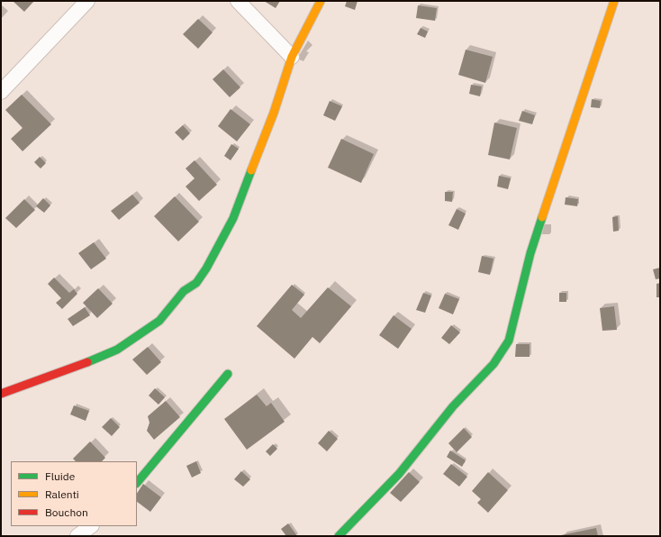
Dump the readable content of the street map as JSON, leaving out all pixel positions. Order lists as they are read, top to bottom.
{
  "legend": ["Fluide", "Ralenti", "Bouchon"]
}
